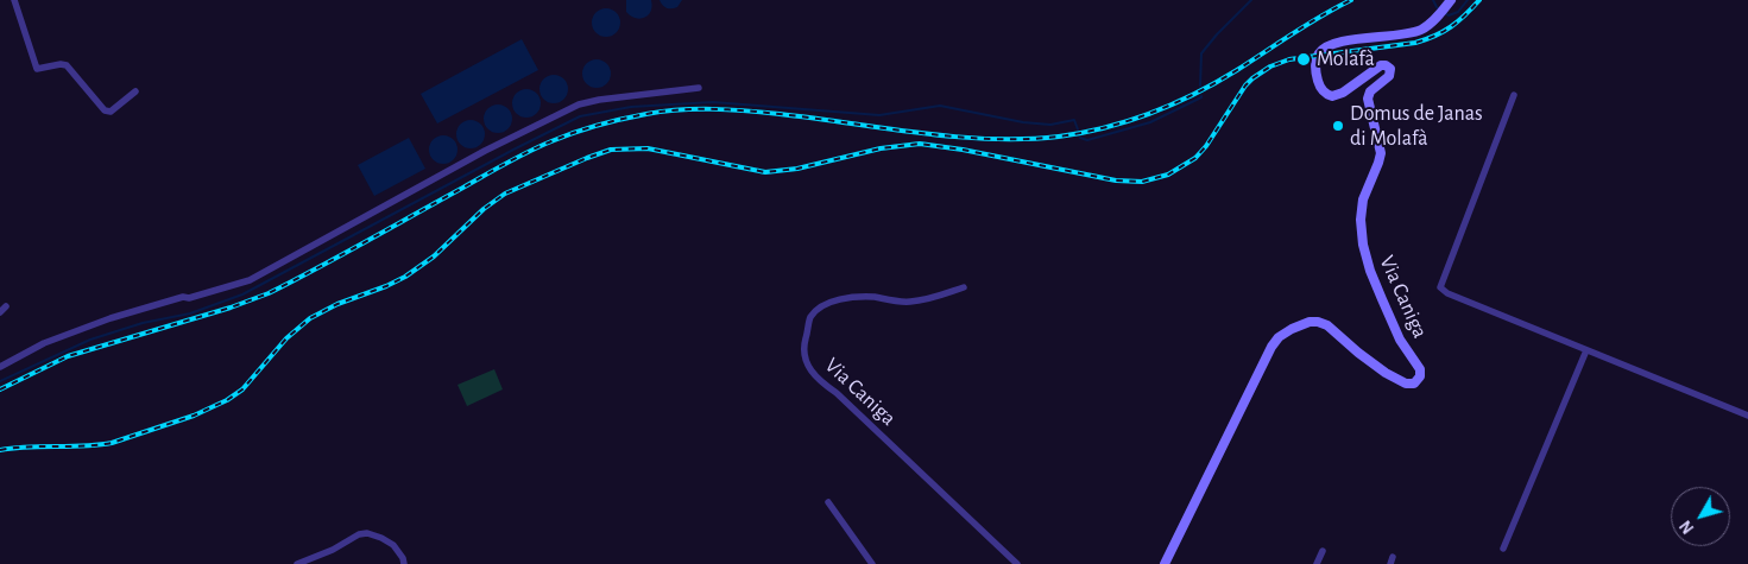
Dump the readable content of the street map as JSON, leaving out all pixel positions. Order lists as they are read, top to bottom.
{
  "streets": {
    "street": ["Via Caniga"]
  },
  "places": ["Molafà", "Domus de Janas di Molafà"],
  "north": "bottom left"
}
